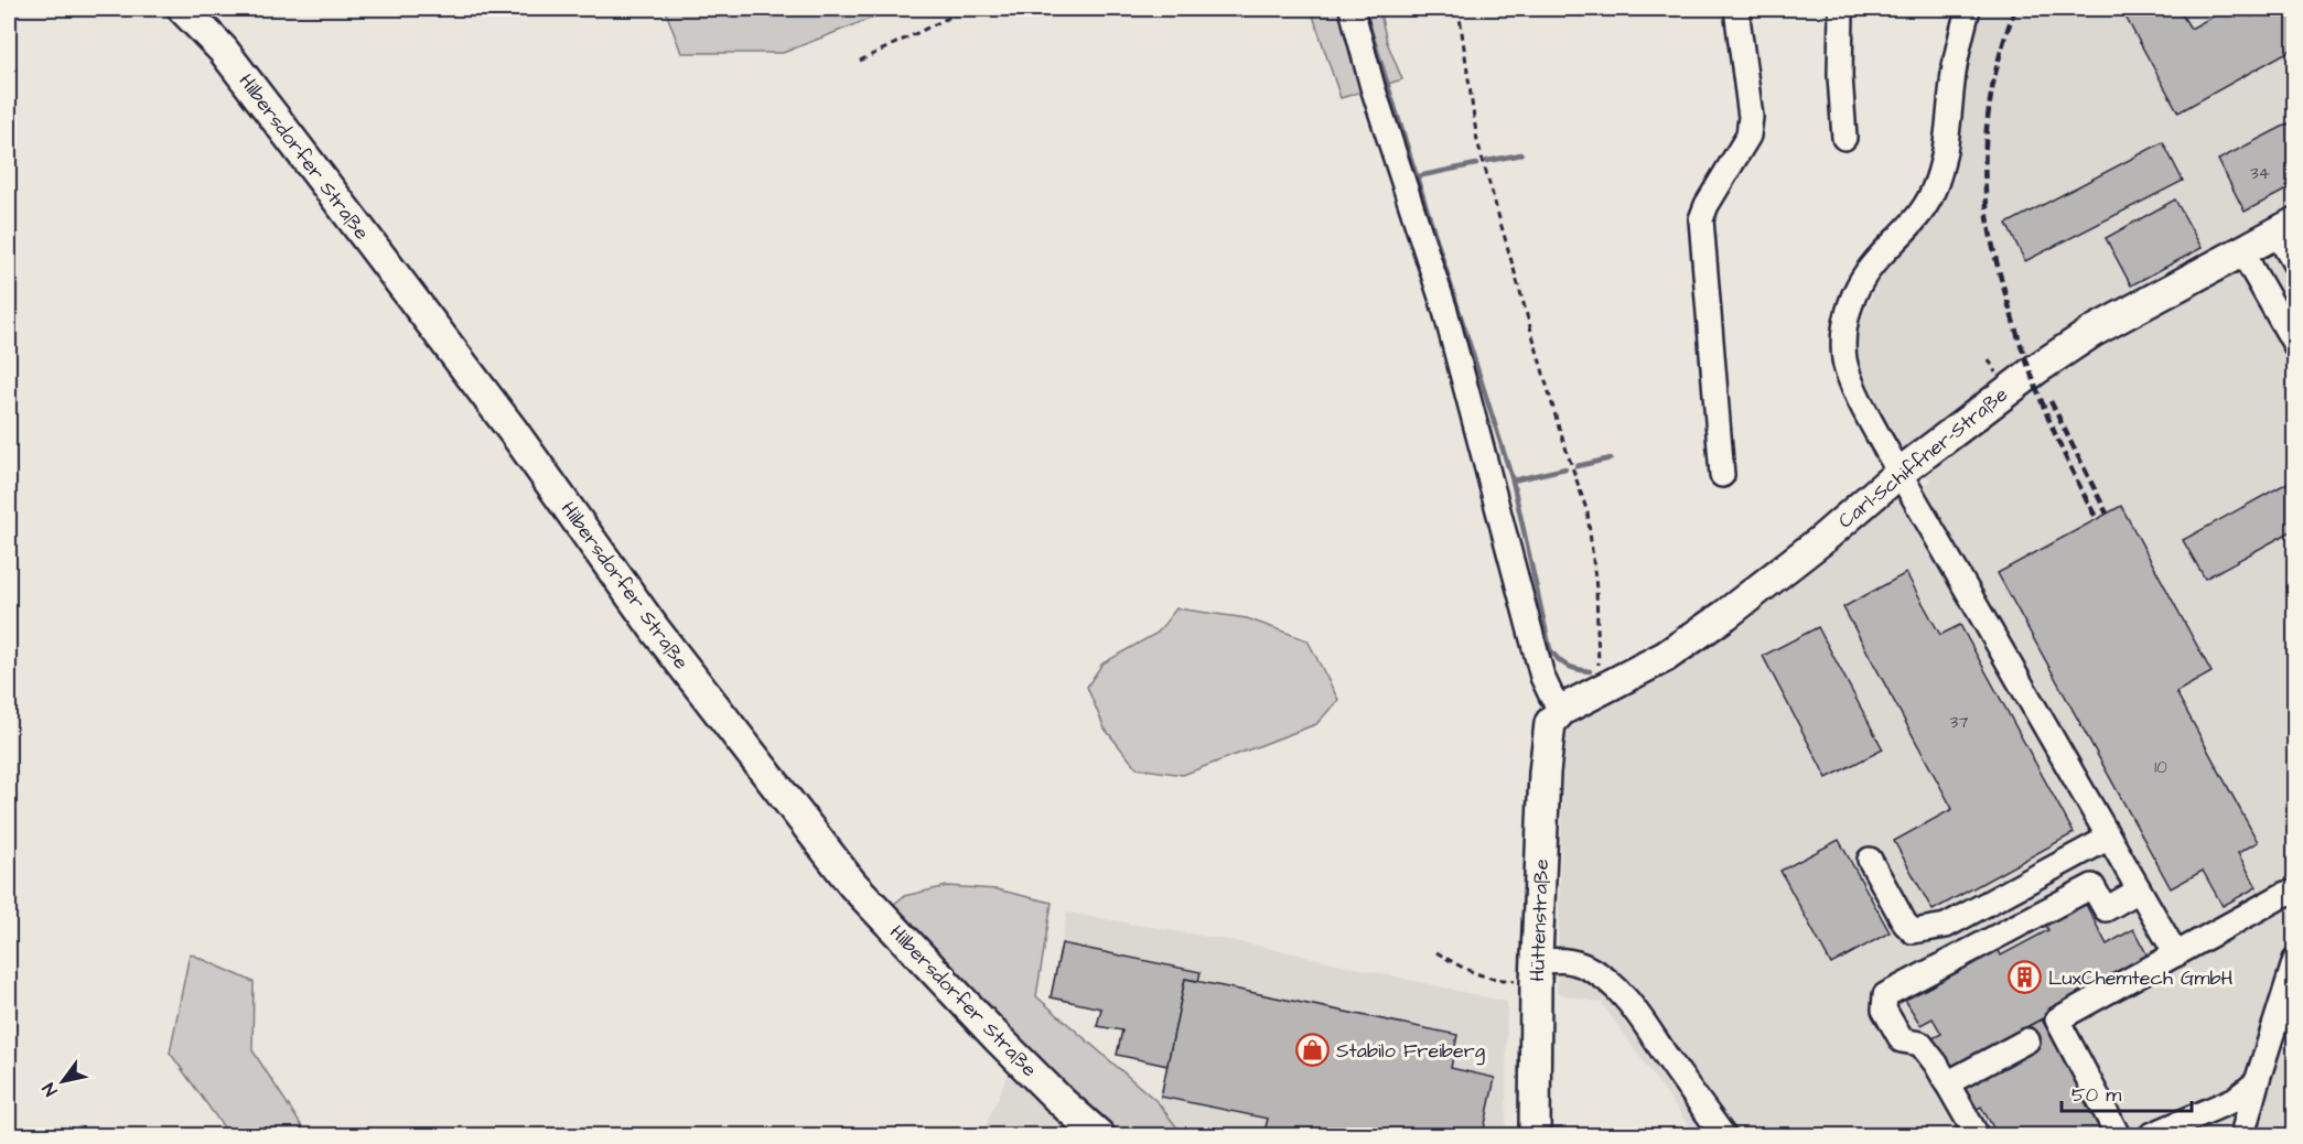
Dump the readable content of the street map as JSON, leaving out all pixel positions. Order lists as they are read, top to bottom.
{
  "streets": {
    "main road": ["Hilbersdorfer Straße", "Carl-Schiffner-Straße", "Hüttenstraße"]
  },
  "crossings": [
    ["Carl-Schiffner-Straße", "Hüttenstraße"]
  ],
  "places": {
    "building": ["LuxChemtech GmbH"],
    "shop": ["Stabilo Freiberg"]
  },
  "house_numbers": ["34", "37", "10"],
  "scale_bar": "50 m",
  "north": "bottom left"
}
